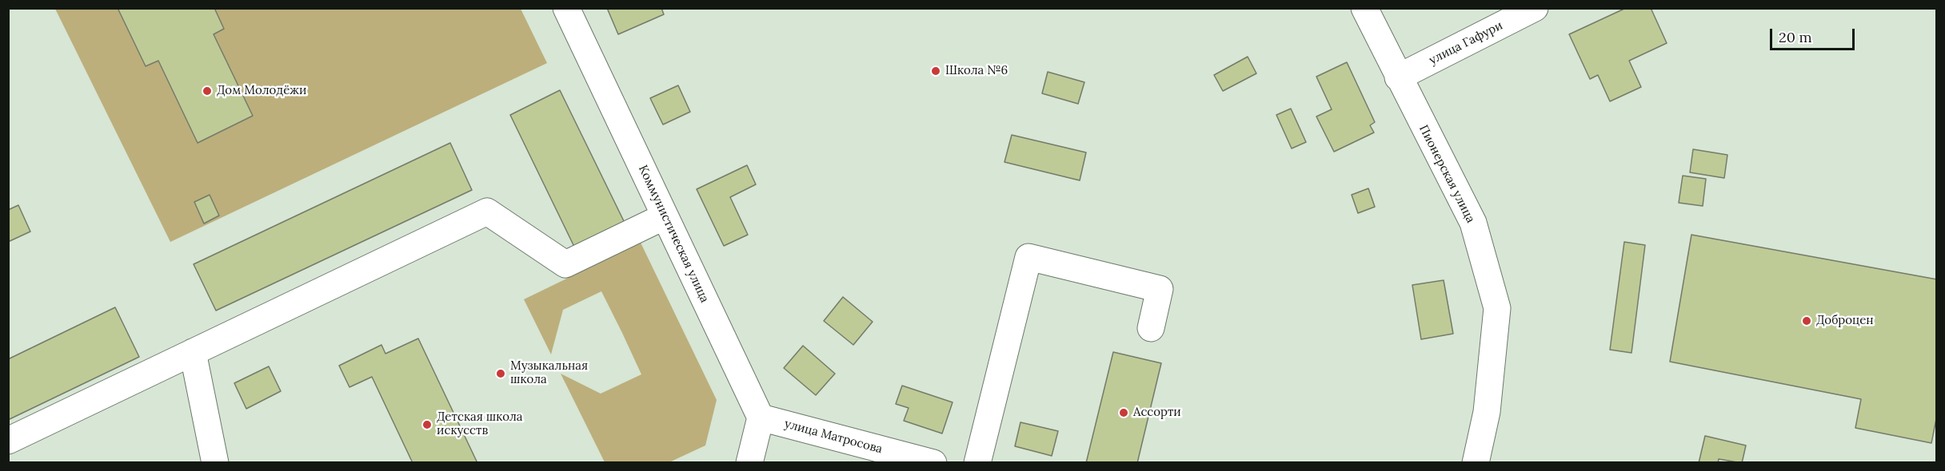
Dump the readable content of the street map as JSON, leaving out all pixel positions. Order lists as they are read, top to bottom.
{
  "streets": {
    "street": [
      "улица Гафури",
      "Пионерская улица",
      "Коммунистическая улица",
      "улица Матросова"
    ]
  },
  "crossings": [
    ["улица Гафури", "Пионерская улица"],
    ["Коммунистическая улица", "улица Матросова"]
  ],
  "places": [
    "Школа №6",
    "Дом Молодёжи",
    "Доброцен",
    "Музыкальная школа",
    "Ассорти",
    "Детская школа искусств"
  ],
  "scale_bar": "20 m"
}
